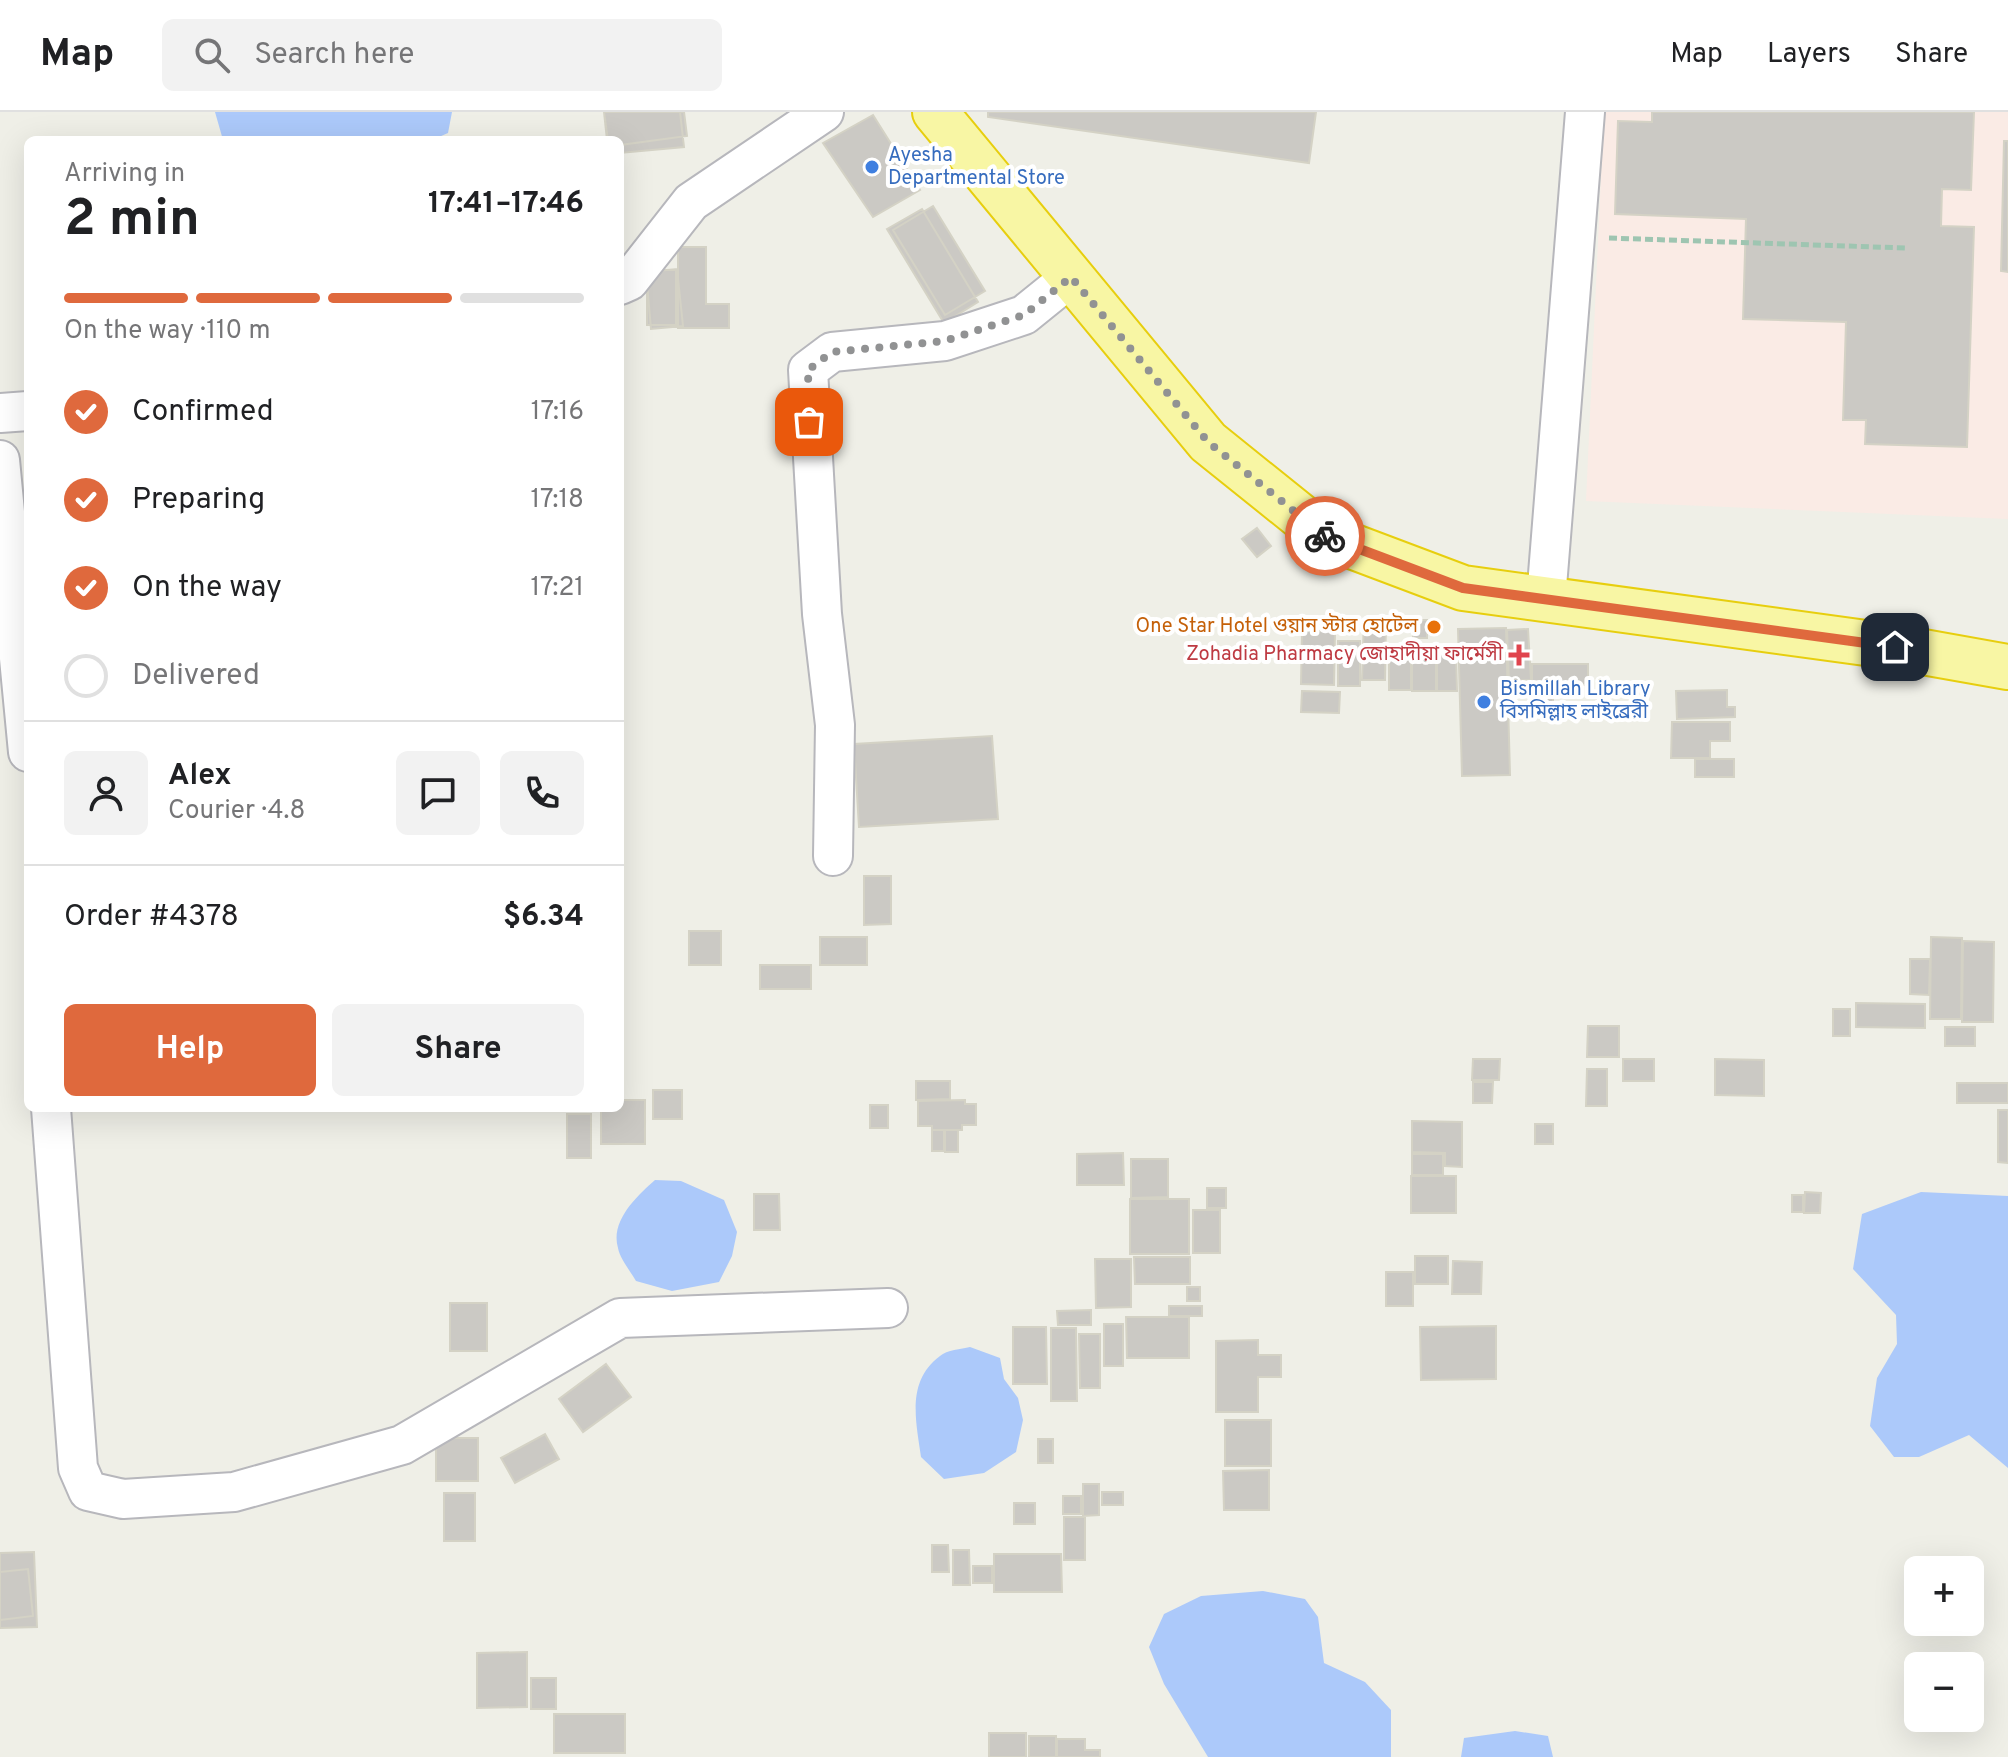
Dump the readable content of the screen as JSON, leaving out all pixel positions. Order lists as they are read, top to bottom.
{
  "places": {
    "other": ["Ayesha Departmental Store", "One Star Hotel ওয়ান স্টার হোটেল", "Bismillah Library বিসমিল্লাহ লাইব্রেরী"],
    "health": ["Zohadia Pharmacy জোহাদীয়া ফার্মেসী"]
  },
  "page": {
    "header": "Map",
    "search": "Search here",
    "nav": ["Map", "Layers", "Share"],
    "heading": ["2 min", "Arriving in", "17:41–17:46"],
    "panel": [
      "Alex",
      "Courier · 4.8",
      "Order #4378",
      "$6.34"
    ],
    "bar": "On the way · 110 m",
    "list": [
      ["Confirmed", "17:16"],
      ["Preparing", "17:18"],
      ["On the way", "17:21"],
      "Delivered"
    ],
    "buttons": ["Help", "Share"],
    "map_buttons": ["+", "−"]
  }
}
